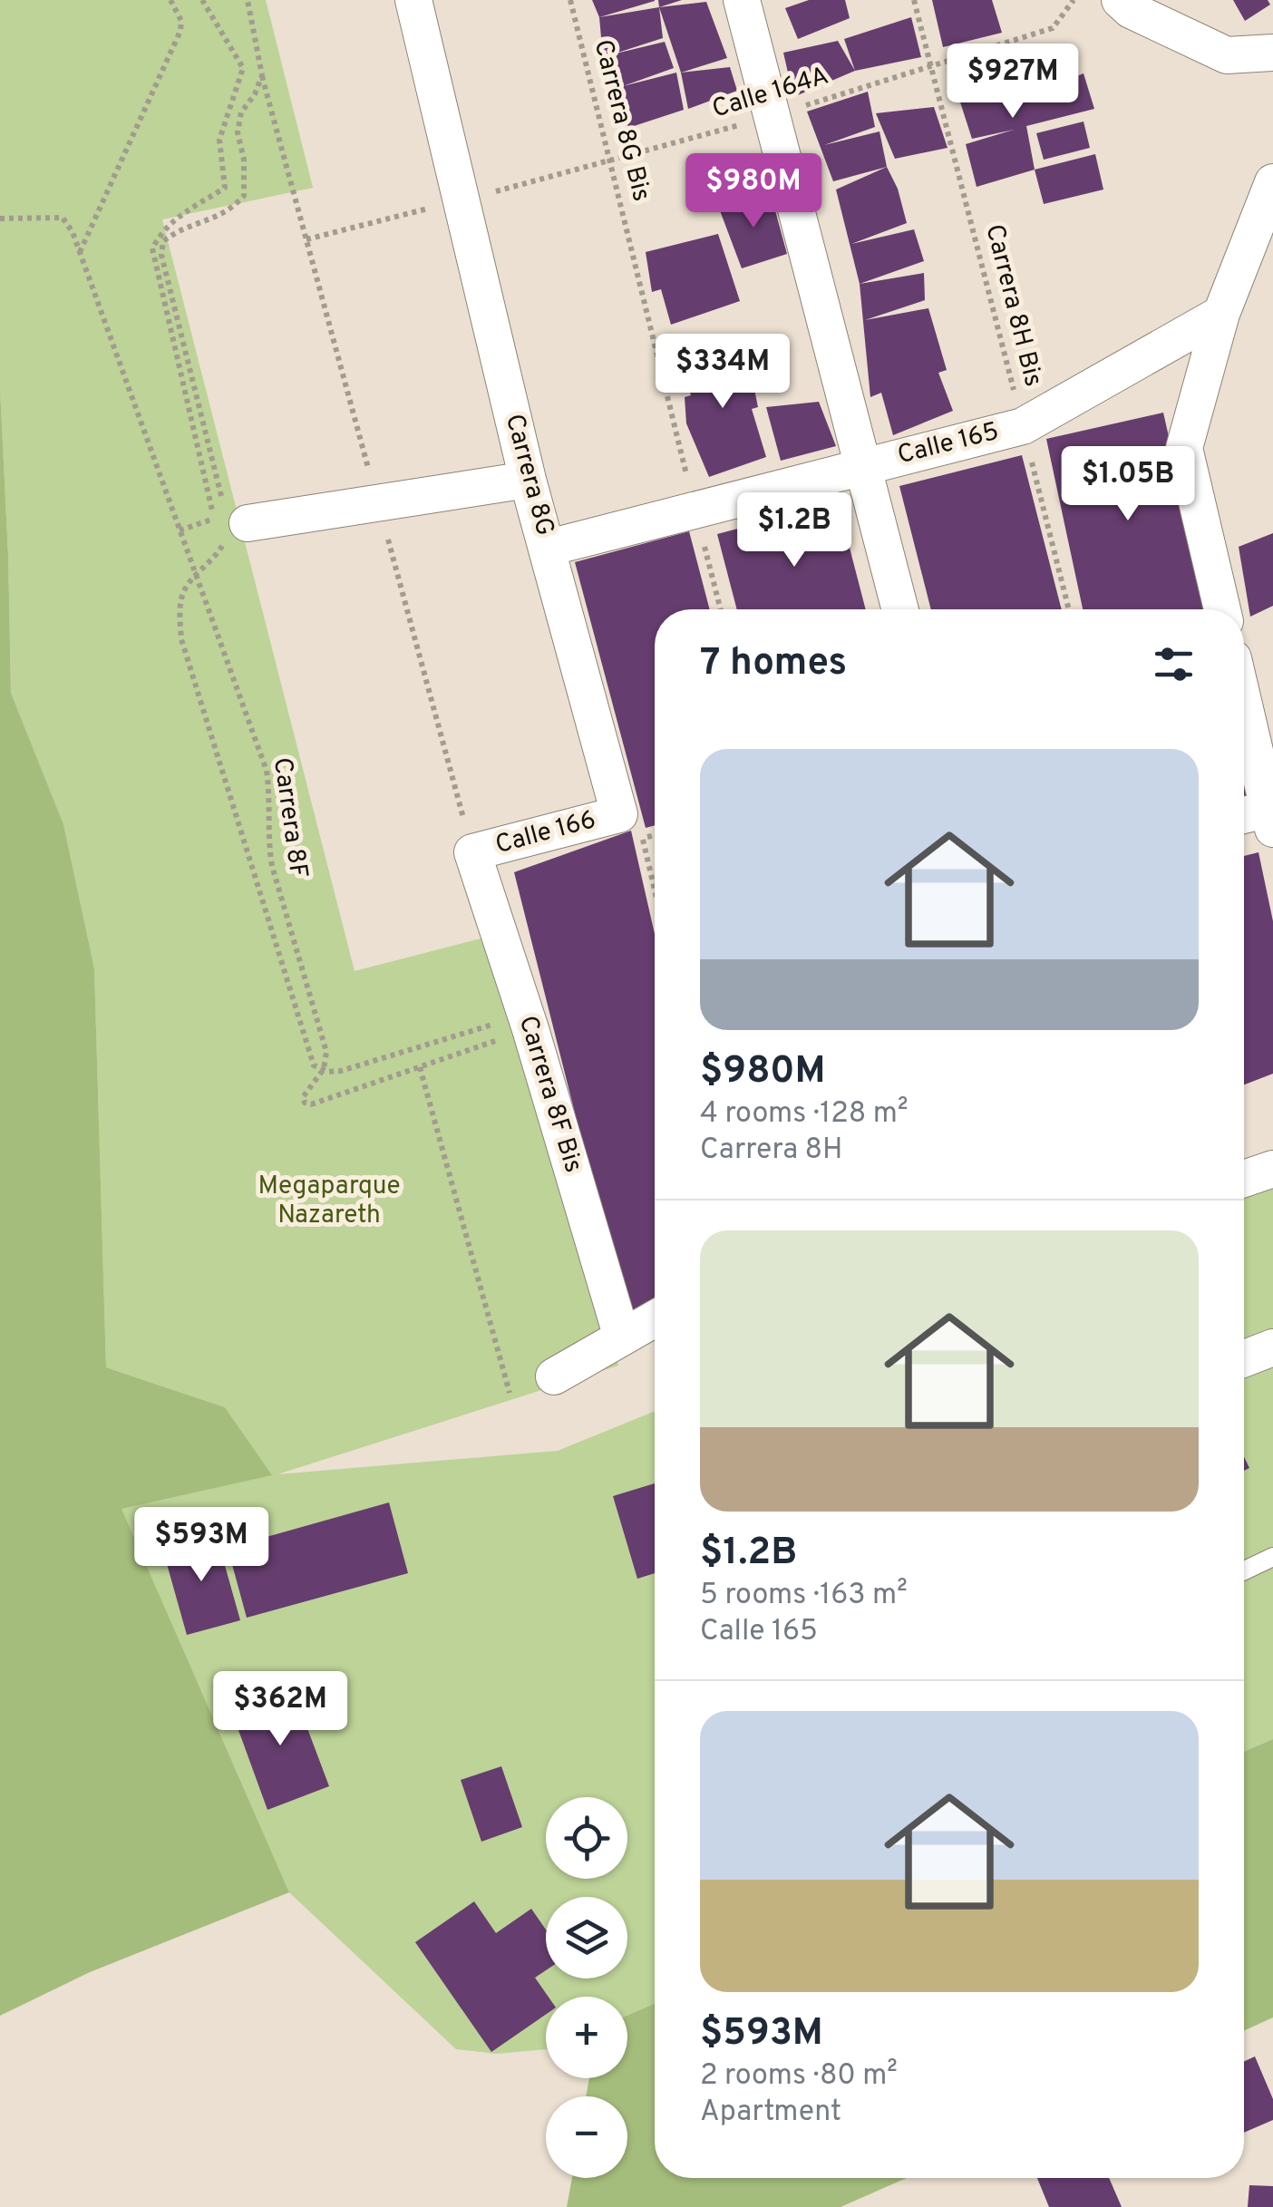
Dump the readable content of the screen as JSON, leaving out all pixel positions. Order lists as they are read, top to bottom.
{
  "streets": {
    "street": [
      "Calle 165",
      "Carrera 8G",
      "Calle 166",
      "Carrera 8F Bis"
    ],
    "path": [
      "Calle 164A",
      "Carrera 8G Bis",
      "Carrera 8H Bis",
      "Carrera 8F"
    ]
  },
  "crossings": [
    ["Calle 164A", "Carrera 8G Bis"],
    ["Calle 164A", "Carrera 8H Bis"],
    ["Calle 164A", "Carrera 8G"],
    ["Carrera 8G Bis", "Calle 165"],
    ["Carrera 8H Bis", "Calle 165"],
    ["Calle 165", "Carrera 8G"],
    ["Carrera 8G", "Calle 166"],
    ["Calle 166", "Carrera 8F Bis"]
  ],
  "parks": ["Megaparque Nazareth"],
  "page": {
    "price": [
      "$927M",
      "$980M",
      "$334M",
      "$1.05B",
      "$1.2B",
      "$593M",
      "$362M"
    ],
    "heading": "7 homes",
    "list": [
      {
        "name": "$980M",
        "note": "4 rooms · 128 m² · Carrera 8H"
      },
      {
        "name": "$1.2B",
        "note": "5 rooms · 163 m² · Calle 165"
      },
      {
        "name": "$593M",
        "note": "2 rooms · 80 m² · Apartment"
      }
    ],
    "map_buttons": ["+", "−"]
  }
}
